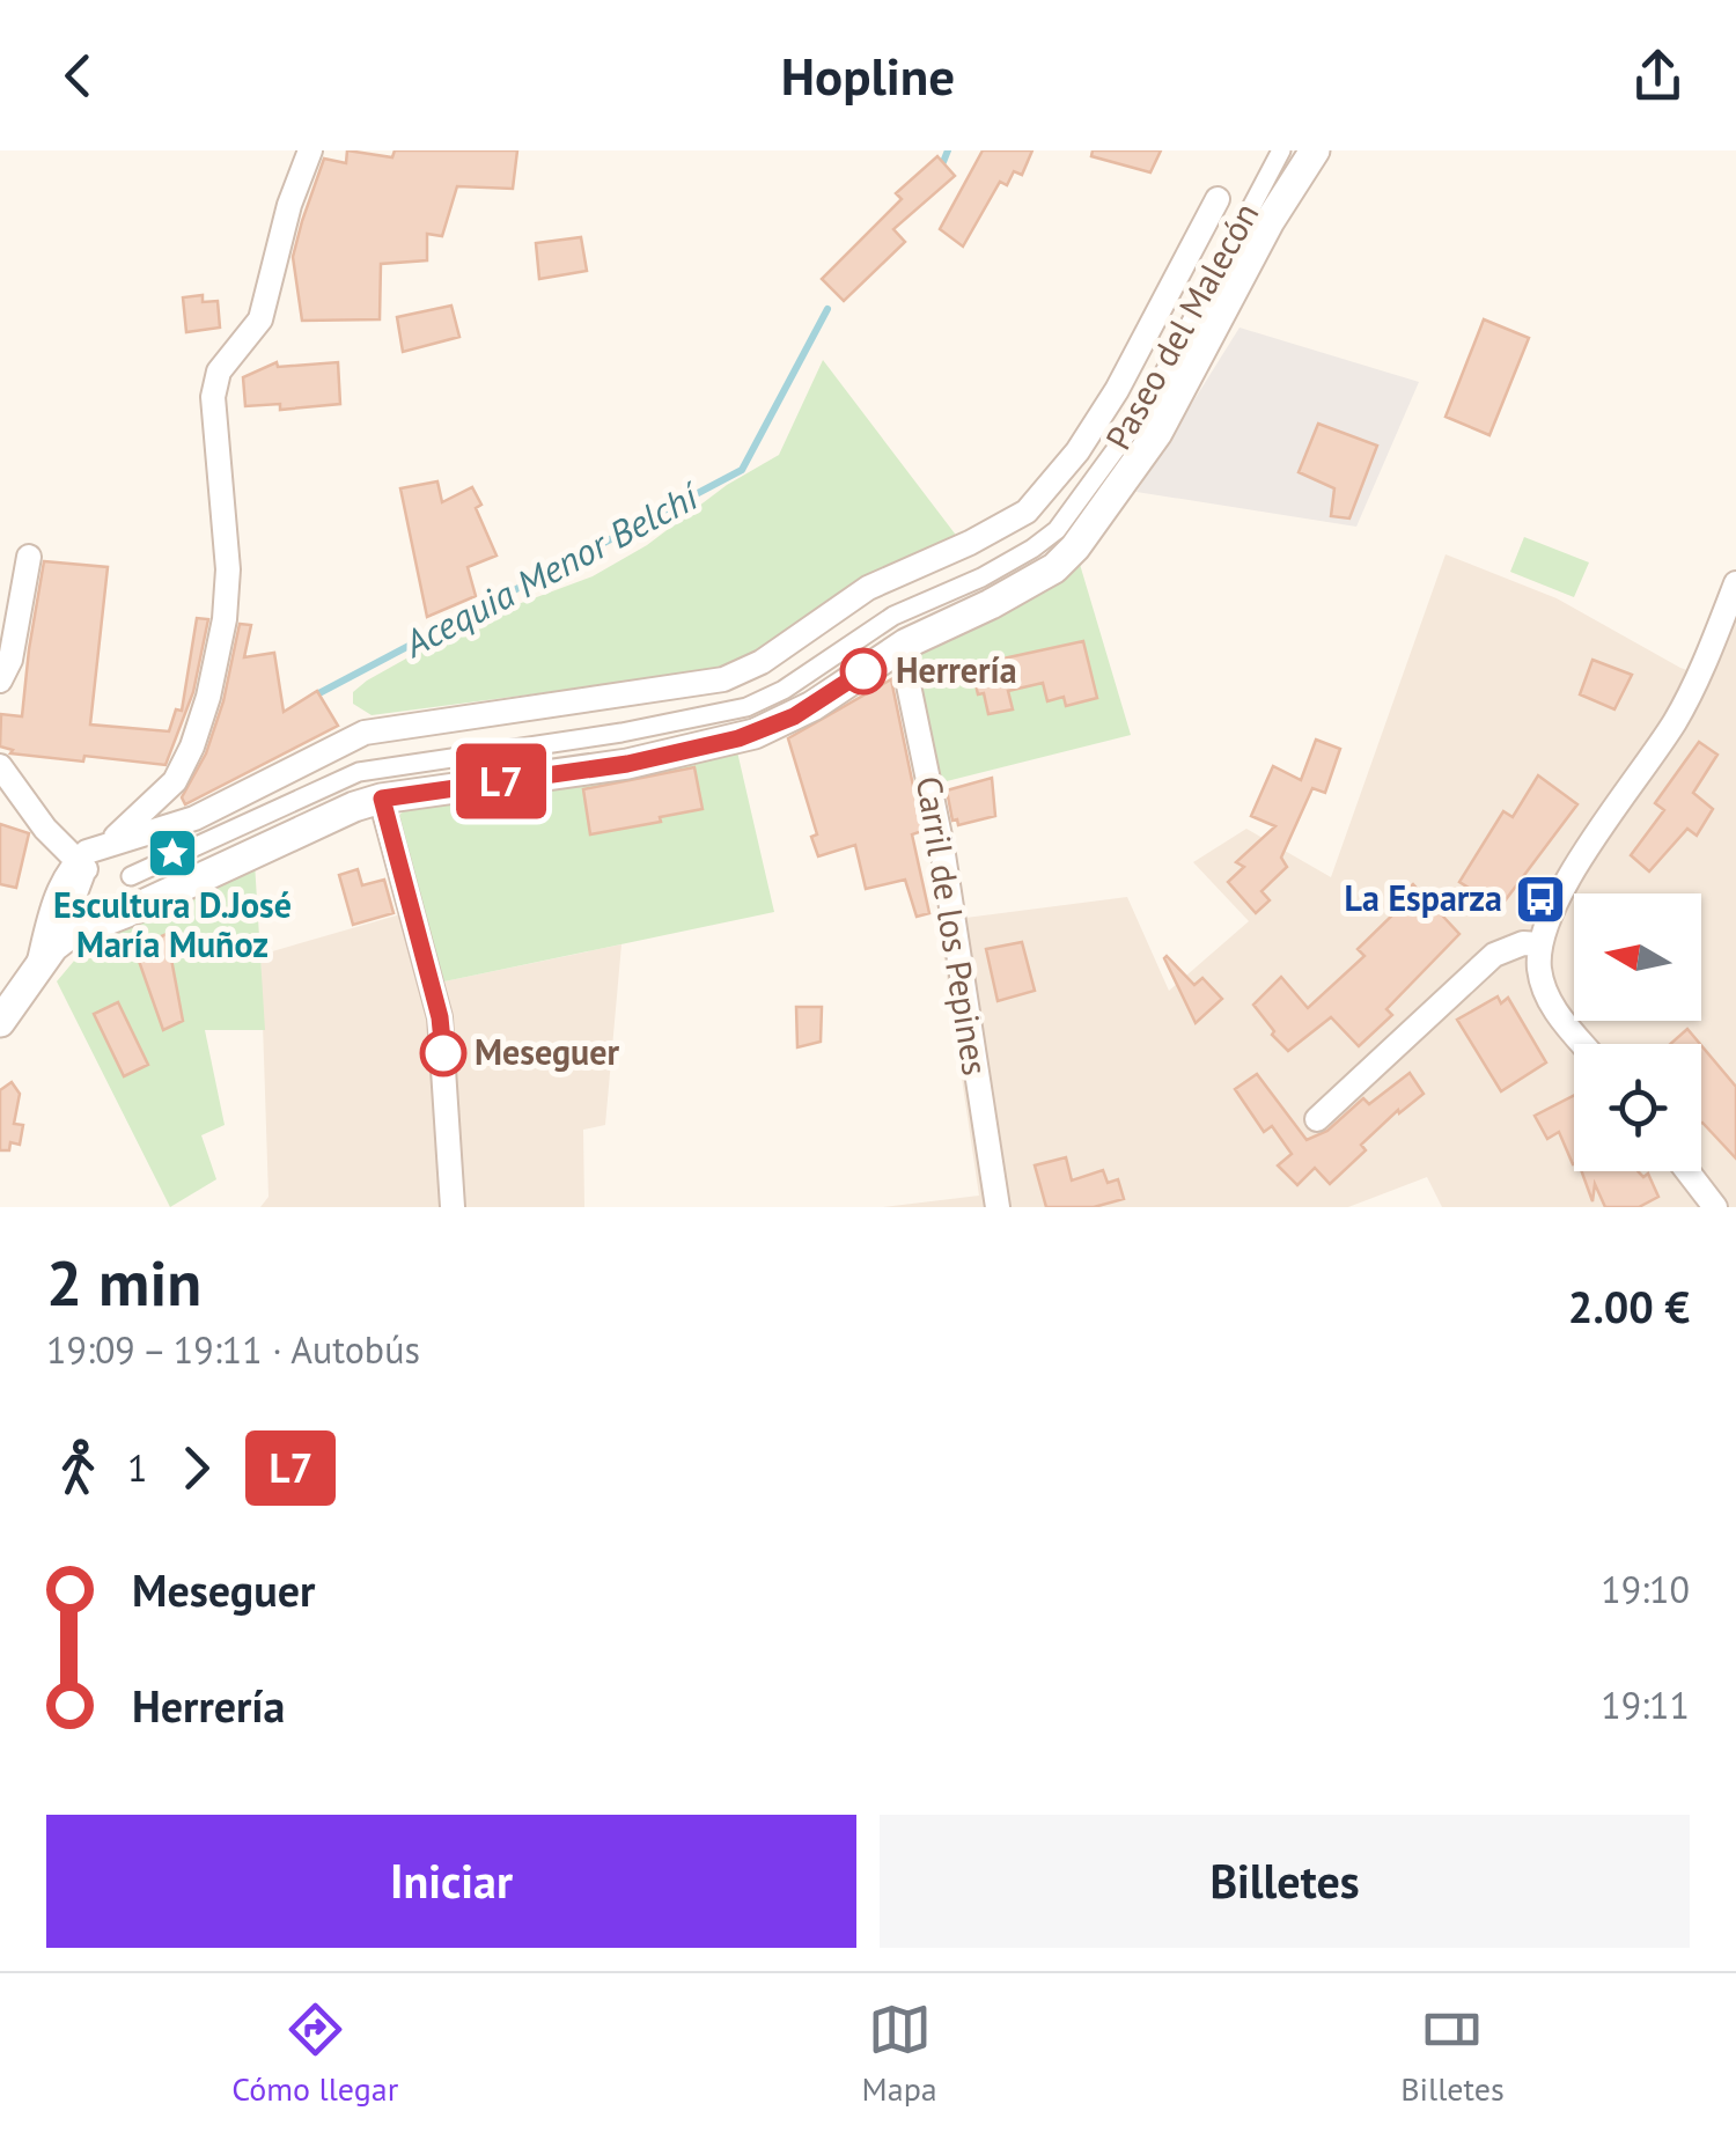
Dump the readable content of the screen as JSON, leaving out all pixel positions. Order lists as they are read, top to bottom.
{
  "streets": {
    "street": ["Paseo del Malecón", "Carril de los Pepines"]
  },
  "water": ["Acequia Menor Belchí"],
  "places": {
    "other": ["Herrería", "Meseguer"],
    "place": ["Escultura D.José María Muñoz"],
    "bus stop": ["La Esparza"]
  },
  "lines": ["bus line L7"],
  "north": "left",
  "page": {
    "header": "Hopline",
    "on_map": "L7",
    "heading": ["2 min", "19:09 – 19:11 · Autobús", "2.00 €"],
    "legs": ["1", "L7"],
    "list": [
      {
        "name": "Meseguer",
        "value": "19:10"
      },
      {
        "name": "Herrería",
        "value": "19:11"
      }
    ],
    "buttons": ["Iniciar", "Billetes"],
    "tabs": ["Cómo llegar", "Mapa", "Billetes"]
  }
}
